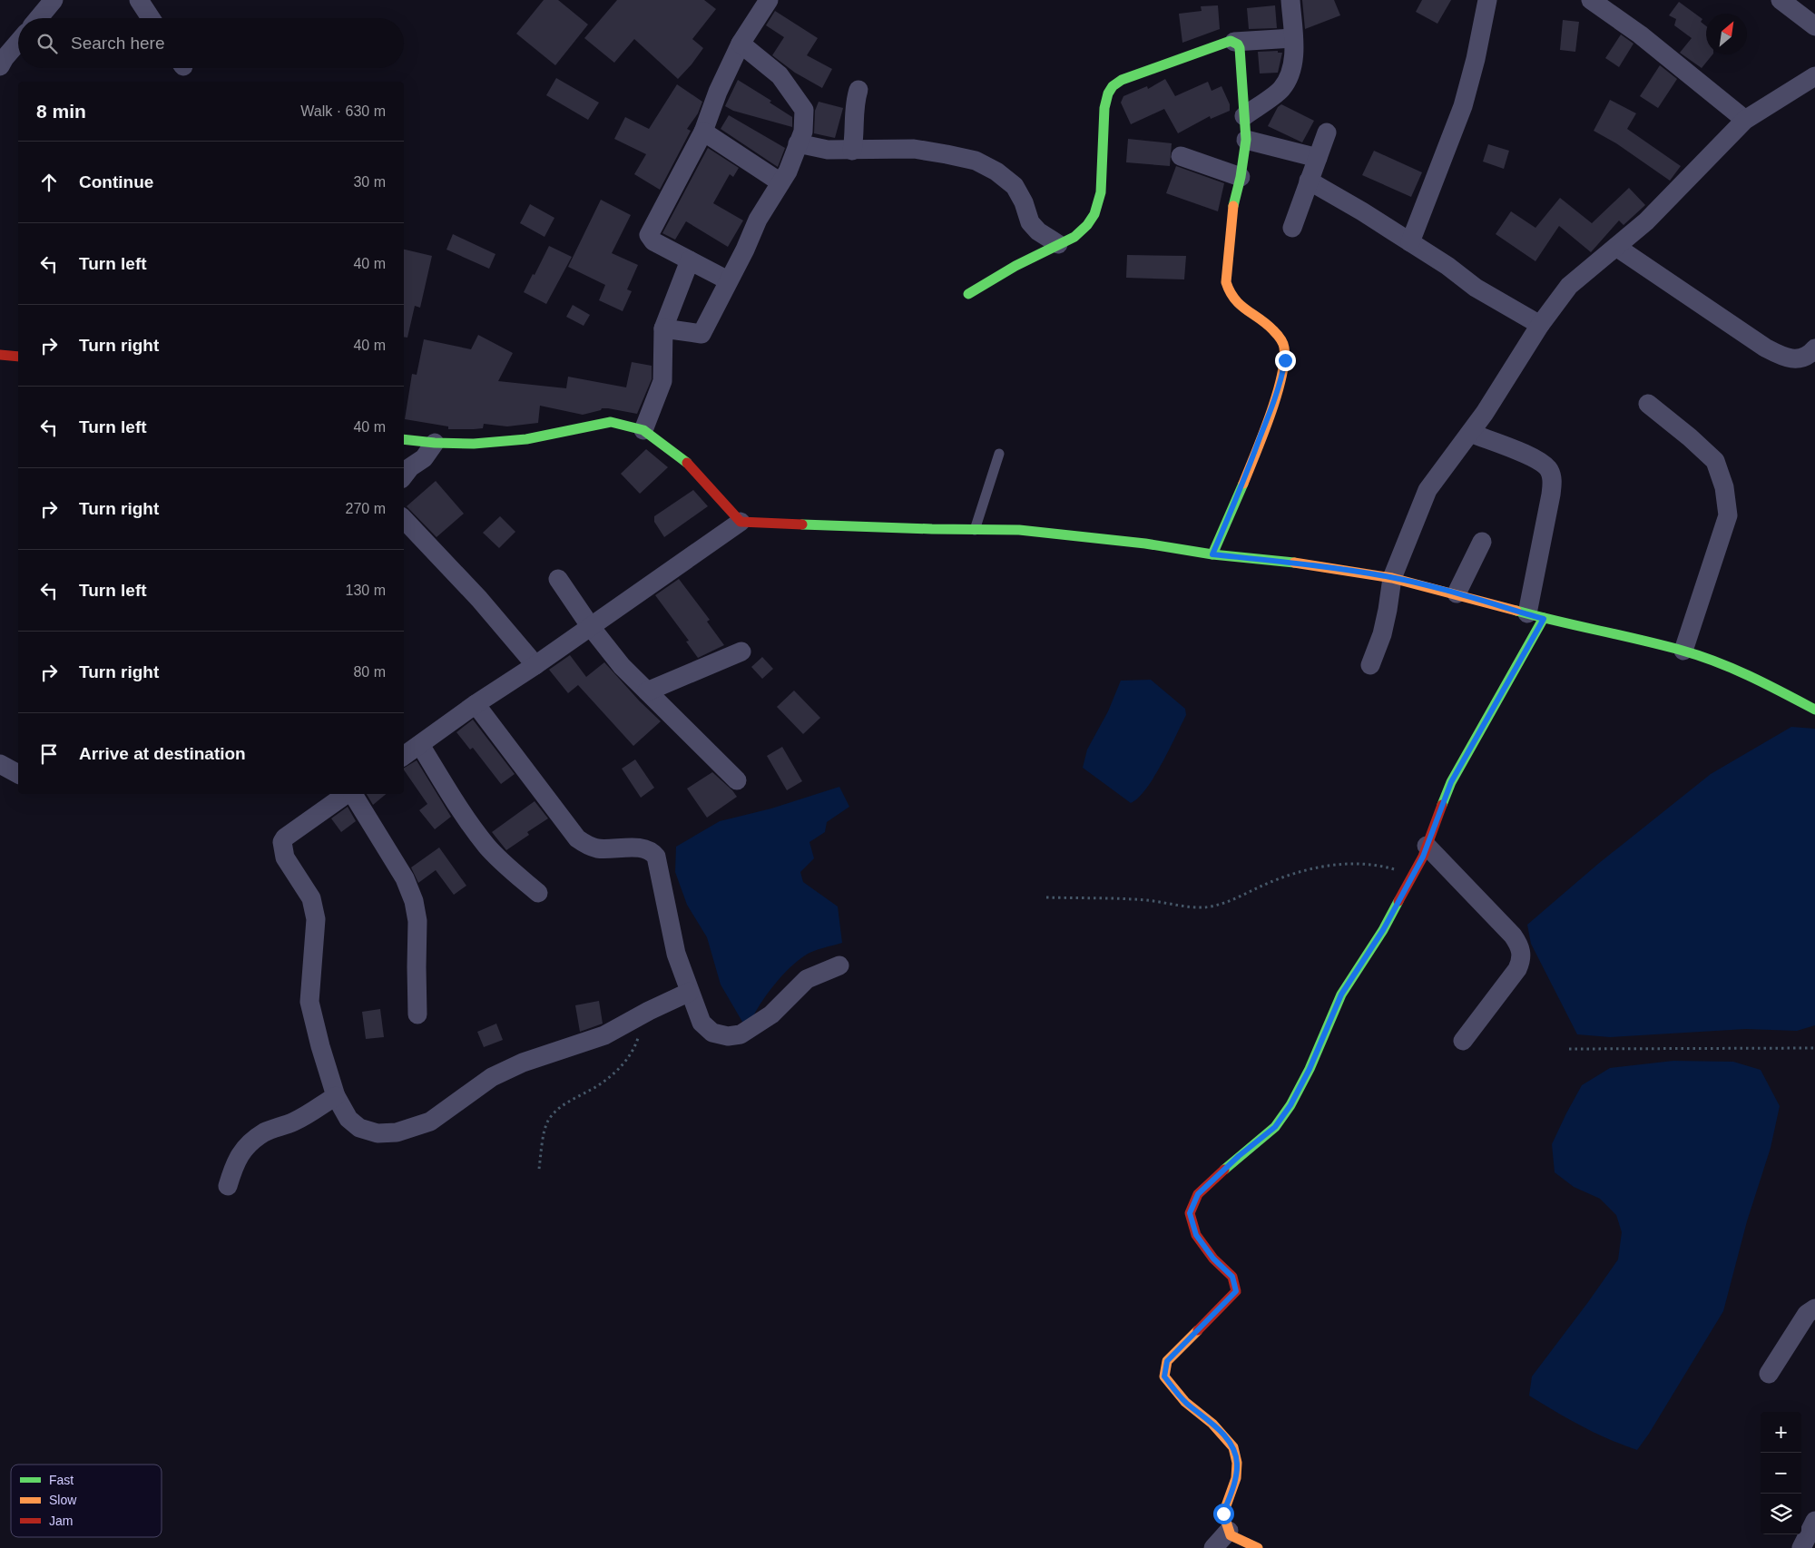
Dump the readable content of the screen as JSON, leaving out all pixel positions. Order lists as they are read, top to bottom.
{
  "legend": ["Fast", "Slow", "Jam"],
  "north": "top right",
  "page": {
    "search": "Search here",
    "heading": ["8 min", "Walk · 630 m"],
    "list": [
      ["Continue", "30 m"],
      ["Turn left", "40 m"],
      ["Turn right", "40 m"],
      ["Turn left", "40 m"],
      ["Turn right", "270 m"],
      ["Turn left", "130 m"],
      ["Turn right", "80 m"],
      "Arrive at destination"
    ],
    "map_buttons": ["+", "−"]
  }
}
